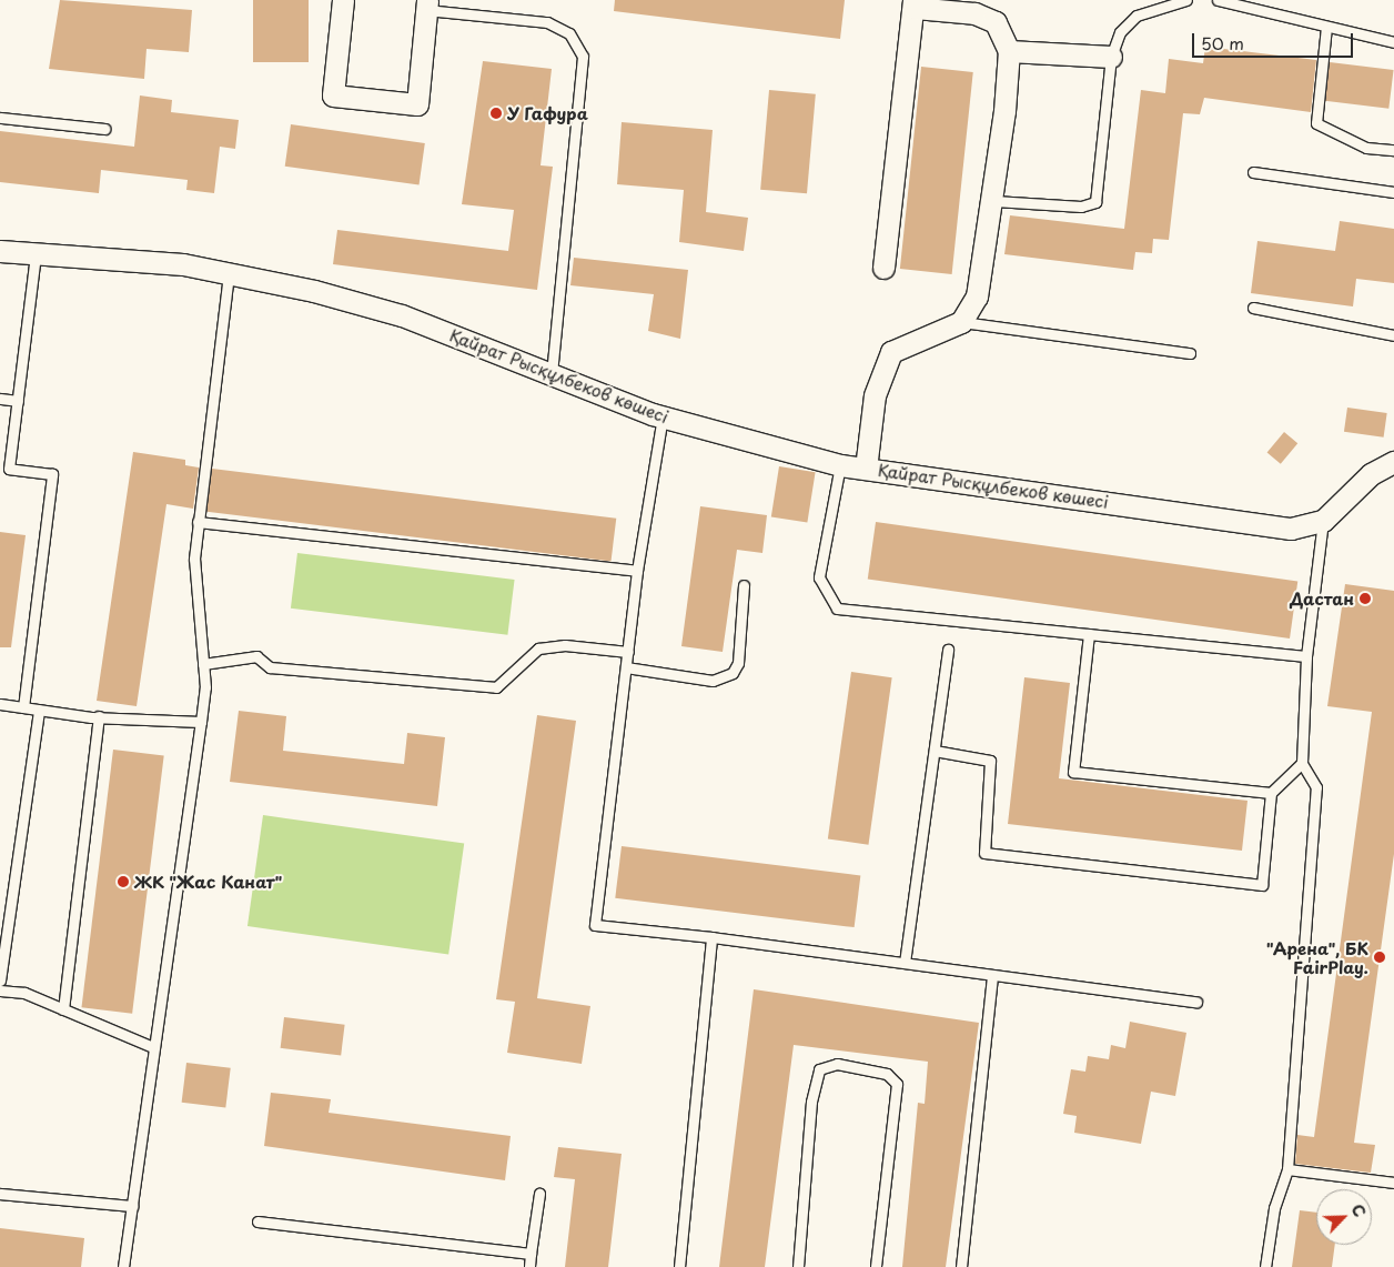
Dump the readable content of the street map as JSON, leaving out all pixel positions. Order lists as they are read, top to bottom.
{
  "streets": {
    "street": ["Қайрат Рысқұлбеков көшесі"]
  },
  "places": [
    "У Гафура",
    "Дастан",
    "ЖК \"Жас Канат\"",
    "\"Арена\", БК FairPlay."
  ],
  "scale_bar": "50 m",
  "north": "top right"
}
